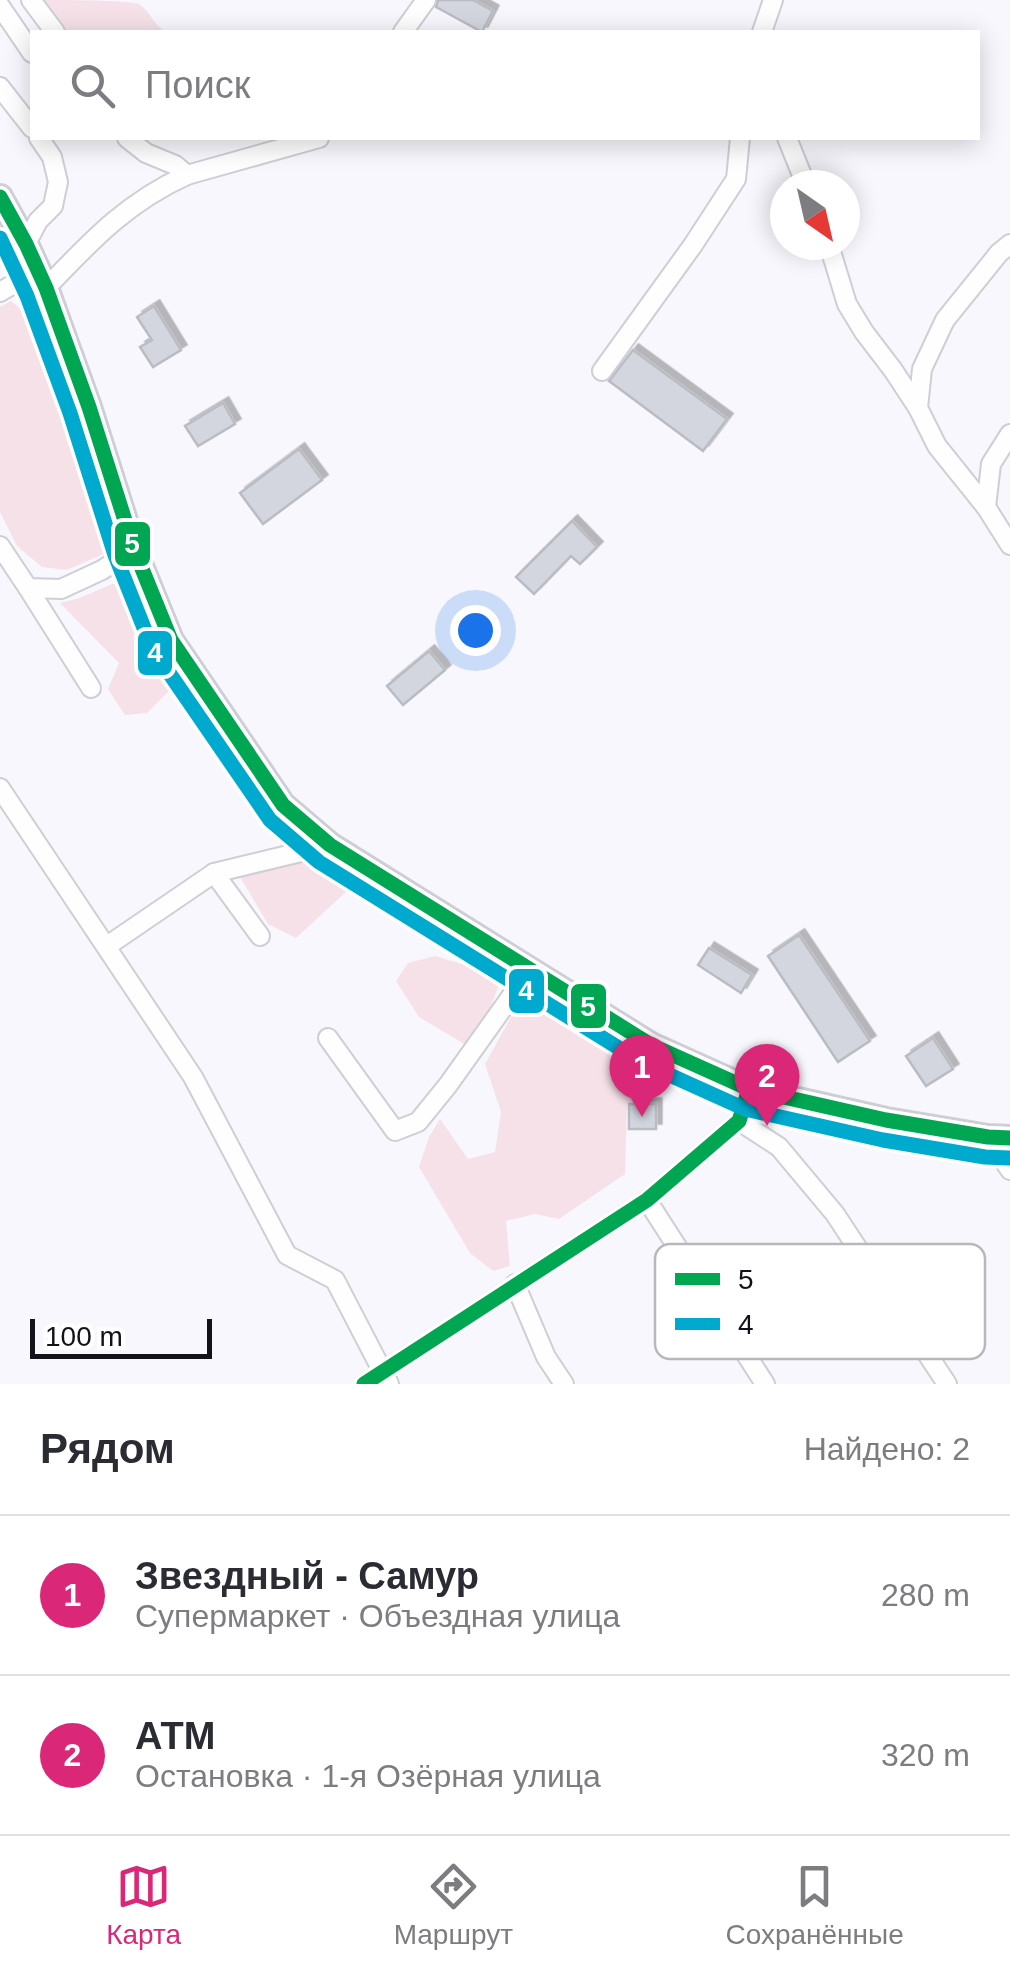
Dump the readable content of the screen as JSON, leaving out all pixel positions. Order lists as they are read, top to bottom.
{
  "lines": ["transit line 5", "transit line 4"],
  "legend": ["5", "4"],
  "scale_bar": "100 m",
  "north": "bottom right",
  "page": {
    "search": "Поиск",
    "pins": ["1", "2"],
    "scale": "100 m",
    "heading": ["Рядом", "Найдено: 2"],
    "list": [
      {
        "mark": "1",
        "name": "Звездный - Самур",
        "note": "Супермаркет · Объездная улица",
        "value": "280 m"
      },
      {
        "mark": "2",
        "name": "АТМ",
        "note": "Остановка · 1-я Озёрная улица",
        "value": "320 m"
      }
    ],
    "nav": ["Карта", "Маршрут", "Сохранённые"]
  }
}
